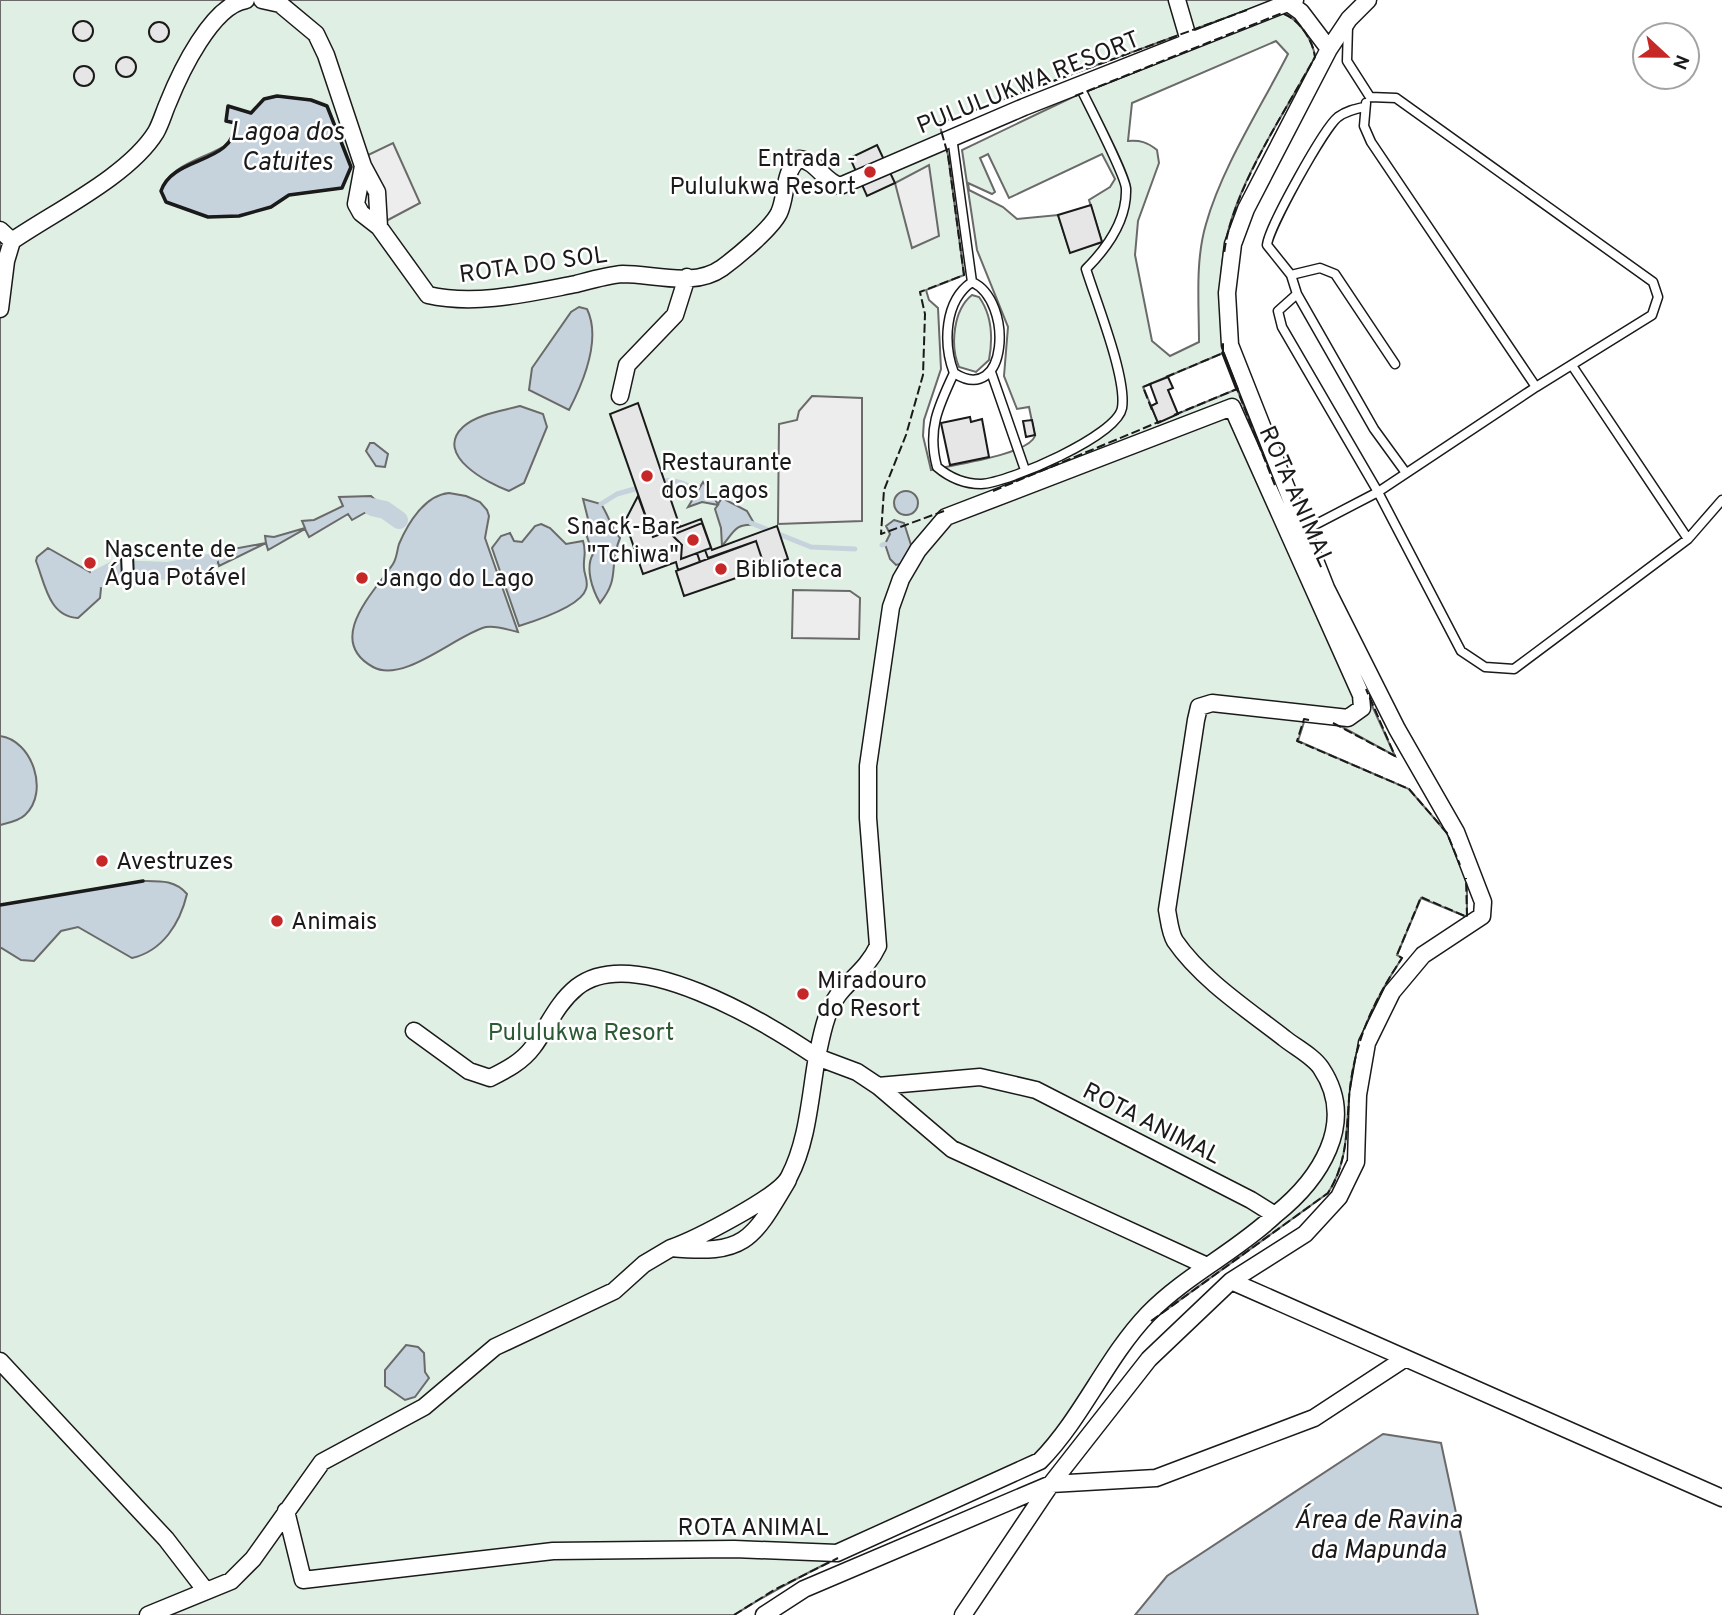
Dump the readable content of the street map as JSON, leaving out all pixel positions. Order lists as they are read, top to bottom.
{
  "streets": {
    "street": ["PULULUKWA RESORT", "ROTA DO SOL", "ROTA ANIMAL"]
  },
  "crossings": [
    ["PULULUKWA RESORT", "ROTA DO SOL"]
  ],
  "water": ["Lagoa dos Catuites", "Área de Ravina da Mapunda"],
  "parks": ["Pululukwa Resort"],
  "places": [
    "Entrada - Pululukwa Resort",
    "Restaurante dos Lagos",
    "Snack-Bar \"Tchiwa\"",
    "Nascente de Água Potável",
    "Biblioteca",
    "Jango do Lago",
    "Avestruzes",
    "Animais",
    "Miradouro do Resort"
  ],
  "north": "right"
}
